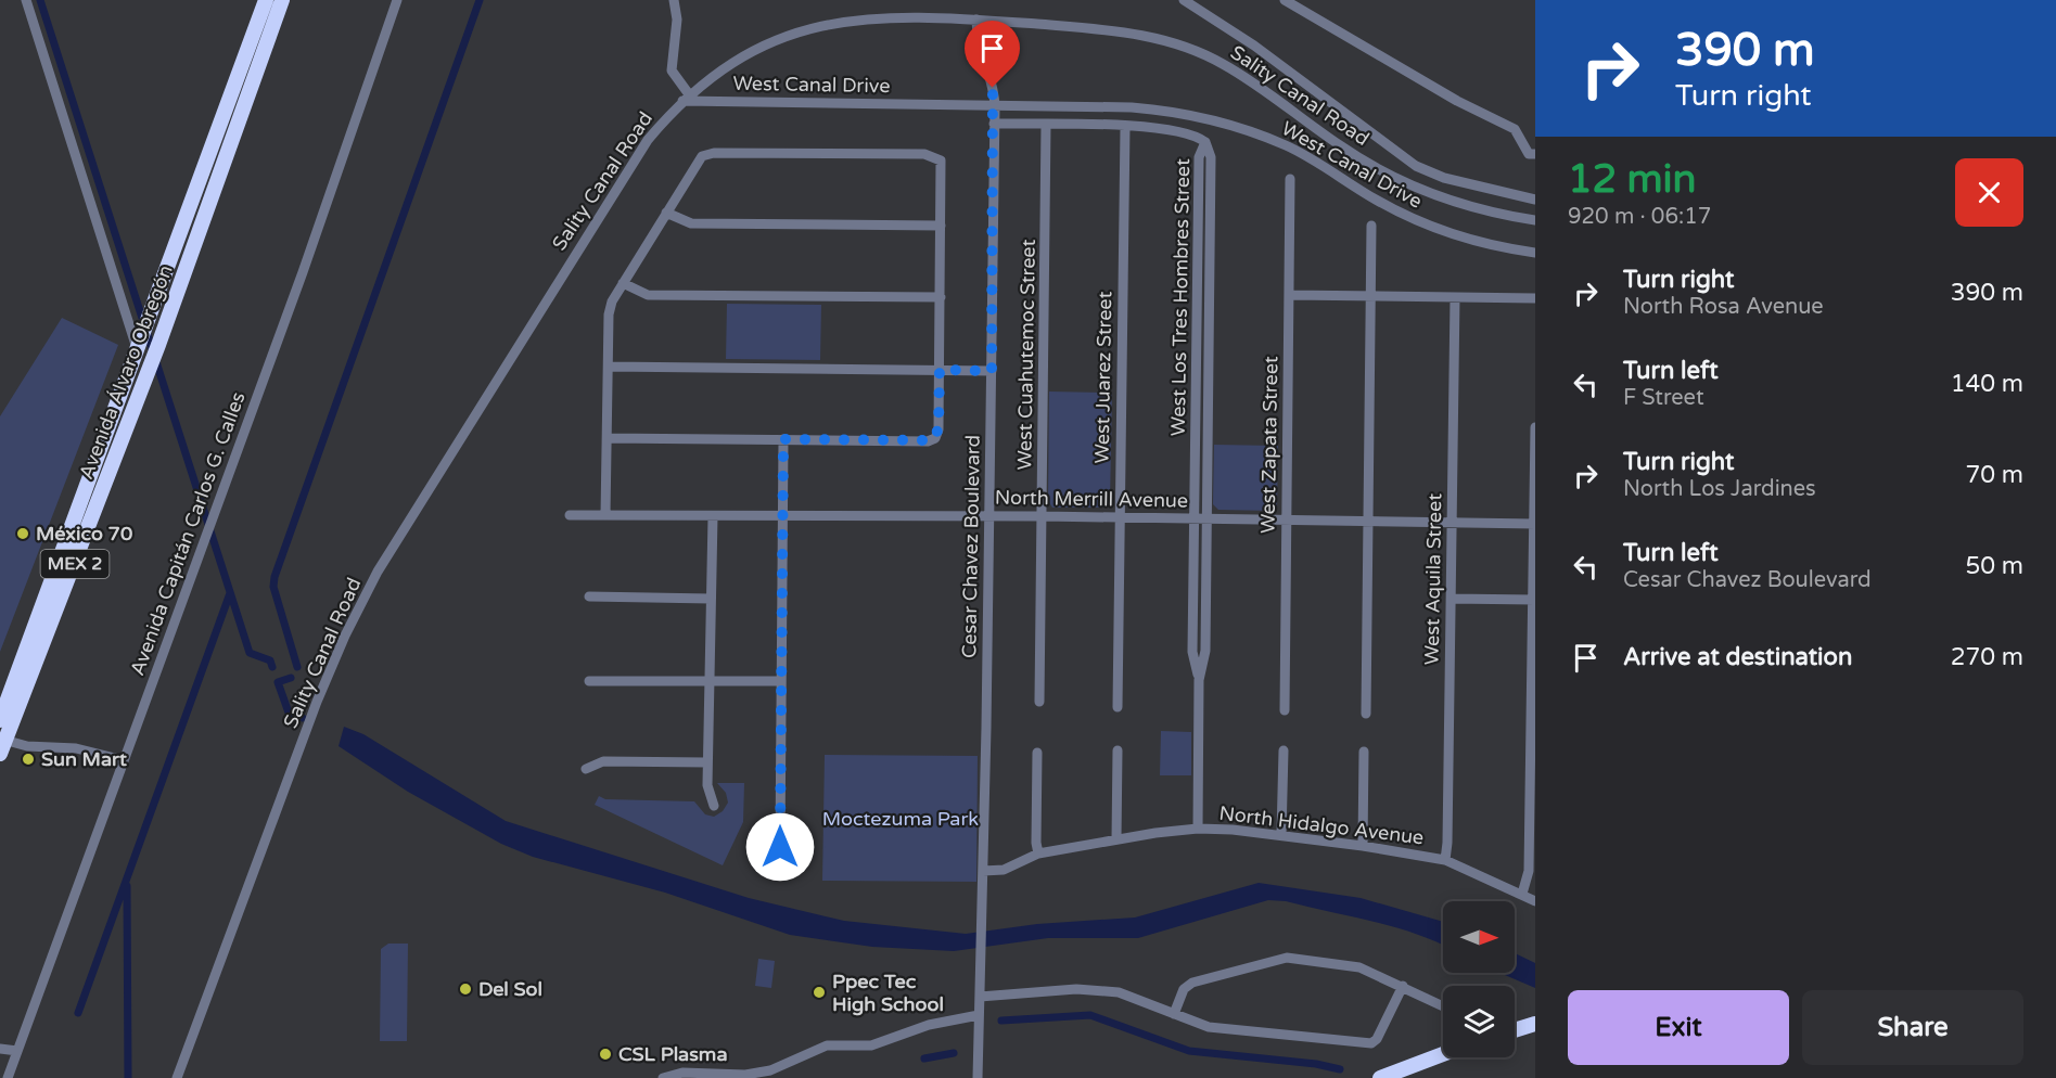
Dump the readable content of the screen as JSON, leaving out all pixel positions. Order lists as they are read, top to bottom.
{
  "streets": {
    "highway": ["Avenida Álvaro Obregón", "MEX 2"],
    "street": [
      "West Canal Drive",
      "Sality Canal Road",
      "West Los Tres Hombres Street",
      "West Cuahutemoc Street",
      "West Juarez Street",
      "West Zapata Street",
      "North Merrill Avenue",
      "Avenida Capitán Carlos G. Calles",
      "Cesar Chavez Boulevard",
      "West Aquila Street",
      "North Hidalgo Avenue"
    ]
  },
  "crossings": [
    ["West Canal Drive", "Sality Canal Road"],
    ["West Canal Drive", "Cesar Chavez Boulevard"],
    ["Sality Canal Road", "Cesar Chavez Boulevard"],
    ["West Los Tres Hombres Street", "North Merrill Avenue"],
    ["West Los Tres Hombres Street", "North Hidalgo Avenue"],
    ["West Cuahutemoc Street", "North Merrill Avenue"],
    ["West Juarez Street", "North Merrill Avenue"],
    ["West Zapata Street", "North Merrill Avenue"],
    ["North Merrill Avenue", "Cesar Chavez Boulevard"],
    ["North Merrill Avenue", "West Aquila Street"],
    ["Cesar Chavez Boulevard", "North Hidalgo Avenue"],
    ["West Aquila Street", "North Hidalgo Avenue"]
  ],
  "parks": ["Moctezuma Park"],
  "places": [
    "México 70",
    "Sun Mart",
    "Del Sol",
    "Ppec Tec High School",
    "CSL Plasma"
  ],
  "north": "right",
  "page": {
    "turn": ["390 m", "Turn right"],
    "heading": ["12 min", "920 m · 06:17"],
    "list": [
      {
        "name": "Turn right",
        "note": "North Rosa Avenue",
        "value": "390 m"
      },
      {
        "name": "Turn left",
        "note": "F Street",
        "value": "140 m"
      },
      {
        "name": "Turn right",
        "note": "North Los Jardines",
        "value": "70 m"
      },
      {
        "name": "Turn left",
        "note": "Cesar Chavez Boulevard",
        "value": "50 m"
      },
      {
        "name": "Arrive at destination",
        "value": "270 m"
      }
    ],
    "buttons": ["Exit", "Share"]
  }
}
